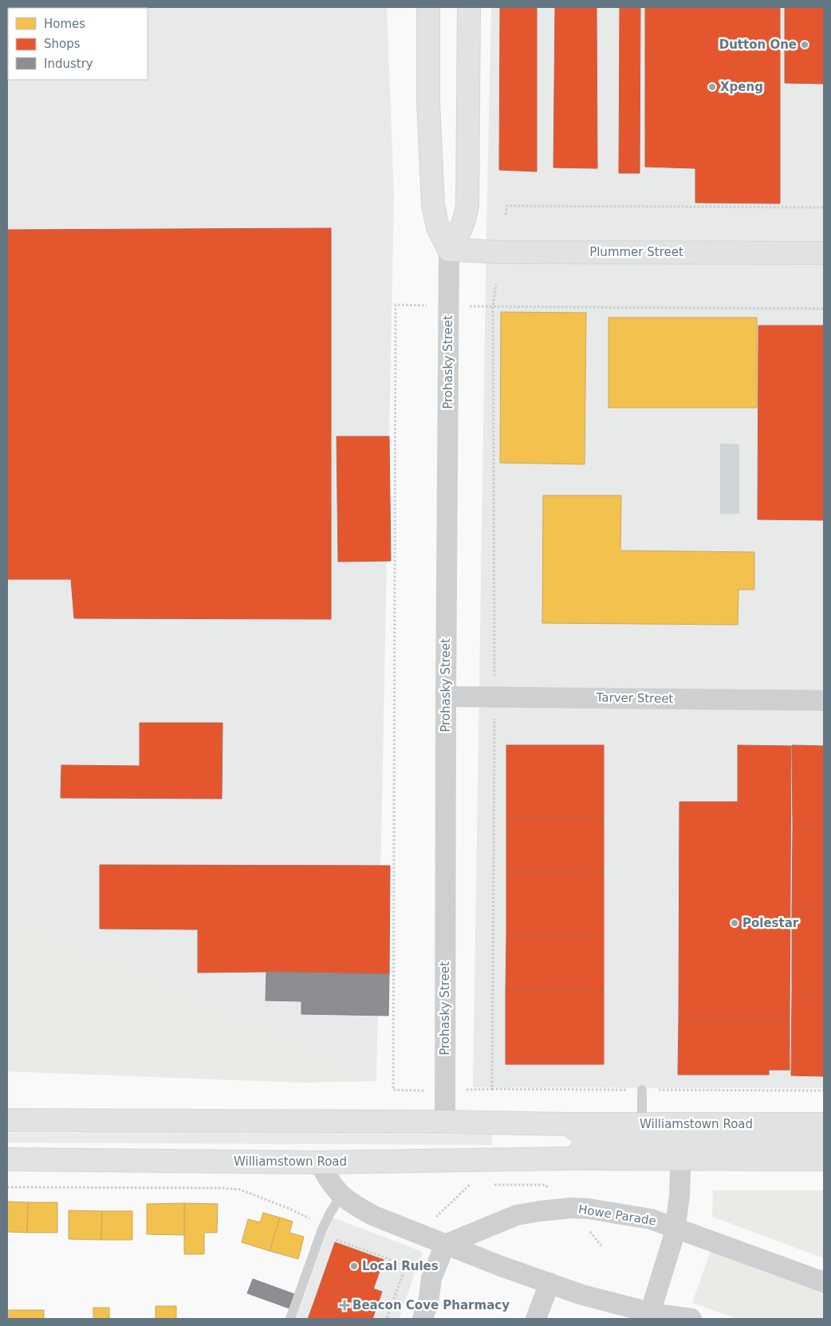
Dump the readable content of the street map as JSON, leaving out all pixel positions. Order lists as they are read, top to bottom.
{
  "streets": {
    "main road": ["Plummer Street", "Prohasky Street", "Williamstown Road"],
    "street": ["Tarver Street", "Howe Parade"]
  },
  "crossings": [
    ["Plummer Street", "Prohasky Street"],
    ["Prohasky Street", "Tarver Street"],
    ["Prohasky Street", "Williamstown Road"]
  ],
  "places": {
    "other": [
      "Dutton One",
      "Xpeng",
      "Polestar",
      "Local Rules"
    ],
    "health": ["Beacon Cove Pharmacy"]
  },
  "legend": ["Homes", "Shops", "Industry"]
}
